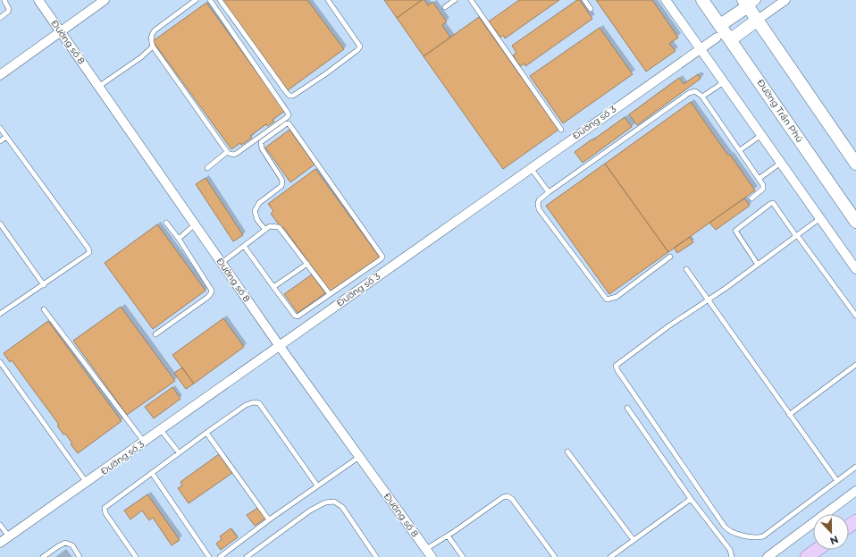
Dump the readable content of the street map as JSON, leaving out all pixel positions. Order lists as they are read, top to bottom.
{
  "streets": {
    "main road": ["Đường Trần Phú"],
    "street": ["Đường số 8", "Đường số 3"]
  },
  "crossings": [
    ["Đường số 8", "Đường số 3"]
  ],
  "north": "bottom"
}
